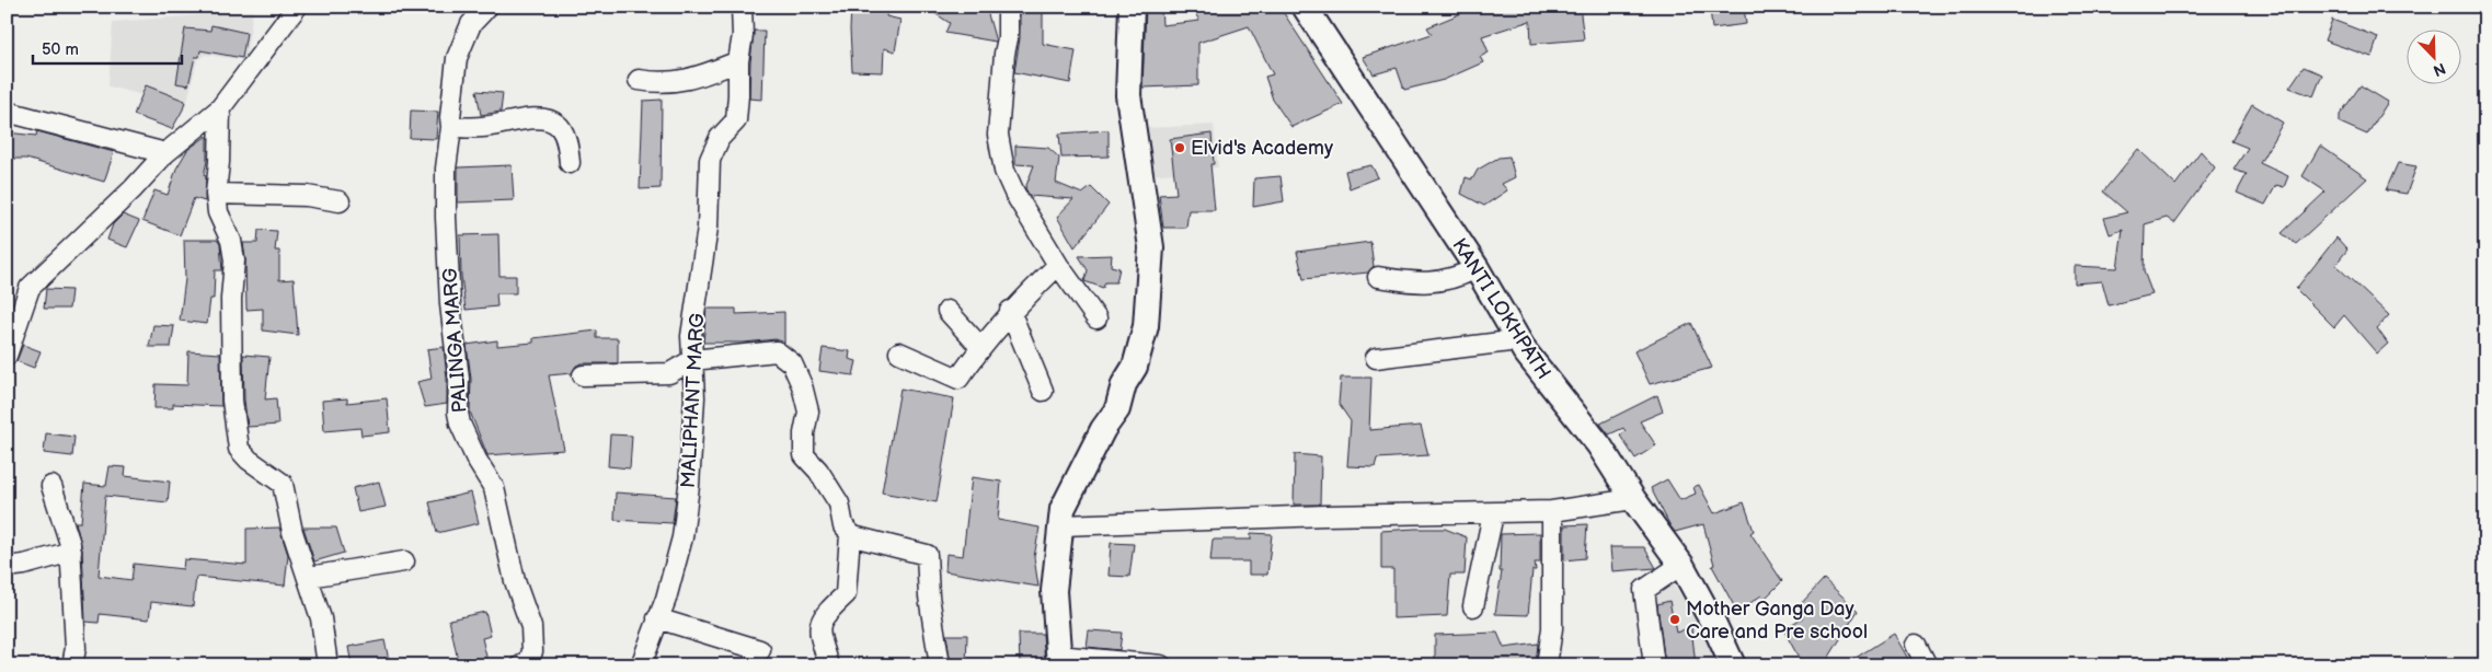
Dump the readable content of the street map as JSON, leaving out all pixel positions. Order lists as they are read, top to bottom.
{
  "streets": {
    "main road": ["KANTI LOKHPATH"],
    "street": ["PALINGA MARG", "MALIPHANT MARG"]
  },
  "places": ["Elvid's Academy", "Mother Ganga Day Care and Pre school"],
  "scale_bar": "50 m",
  "north": "bottom right"
}
